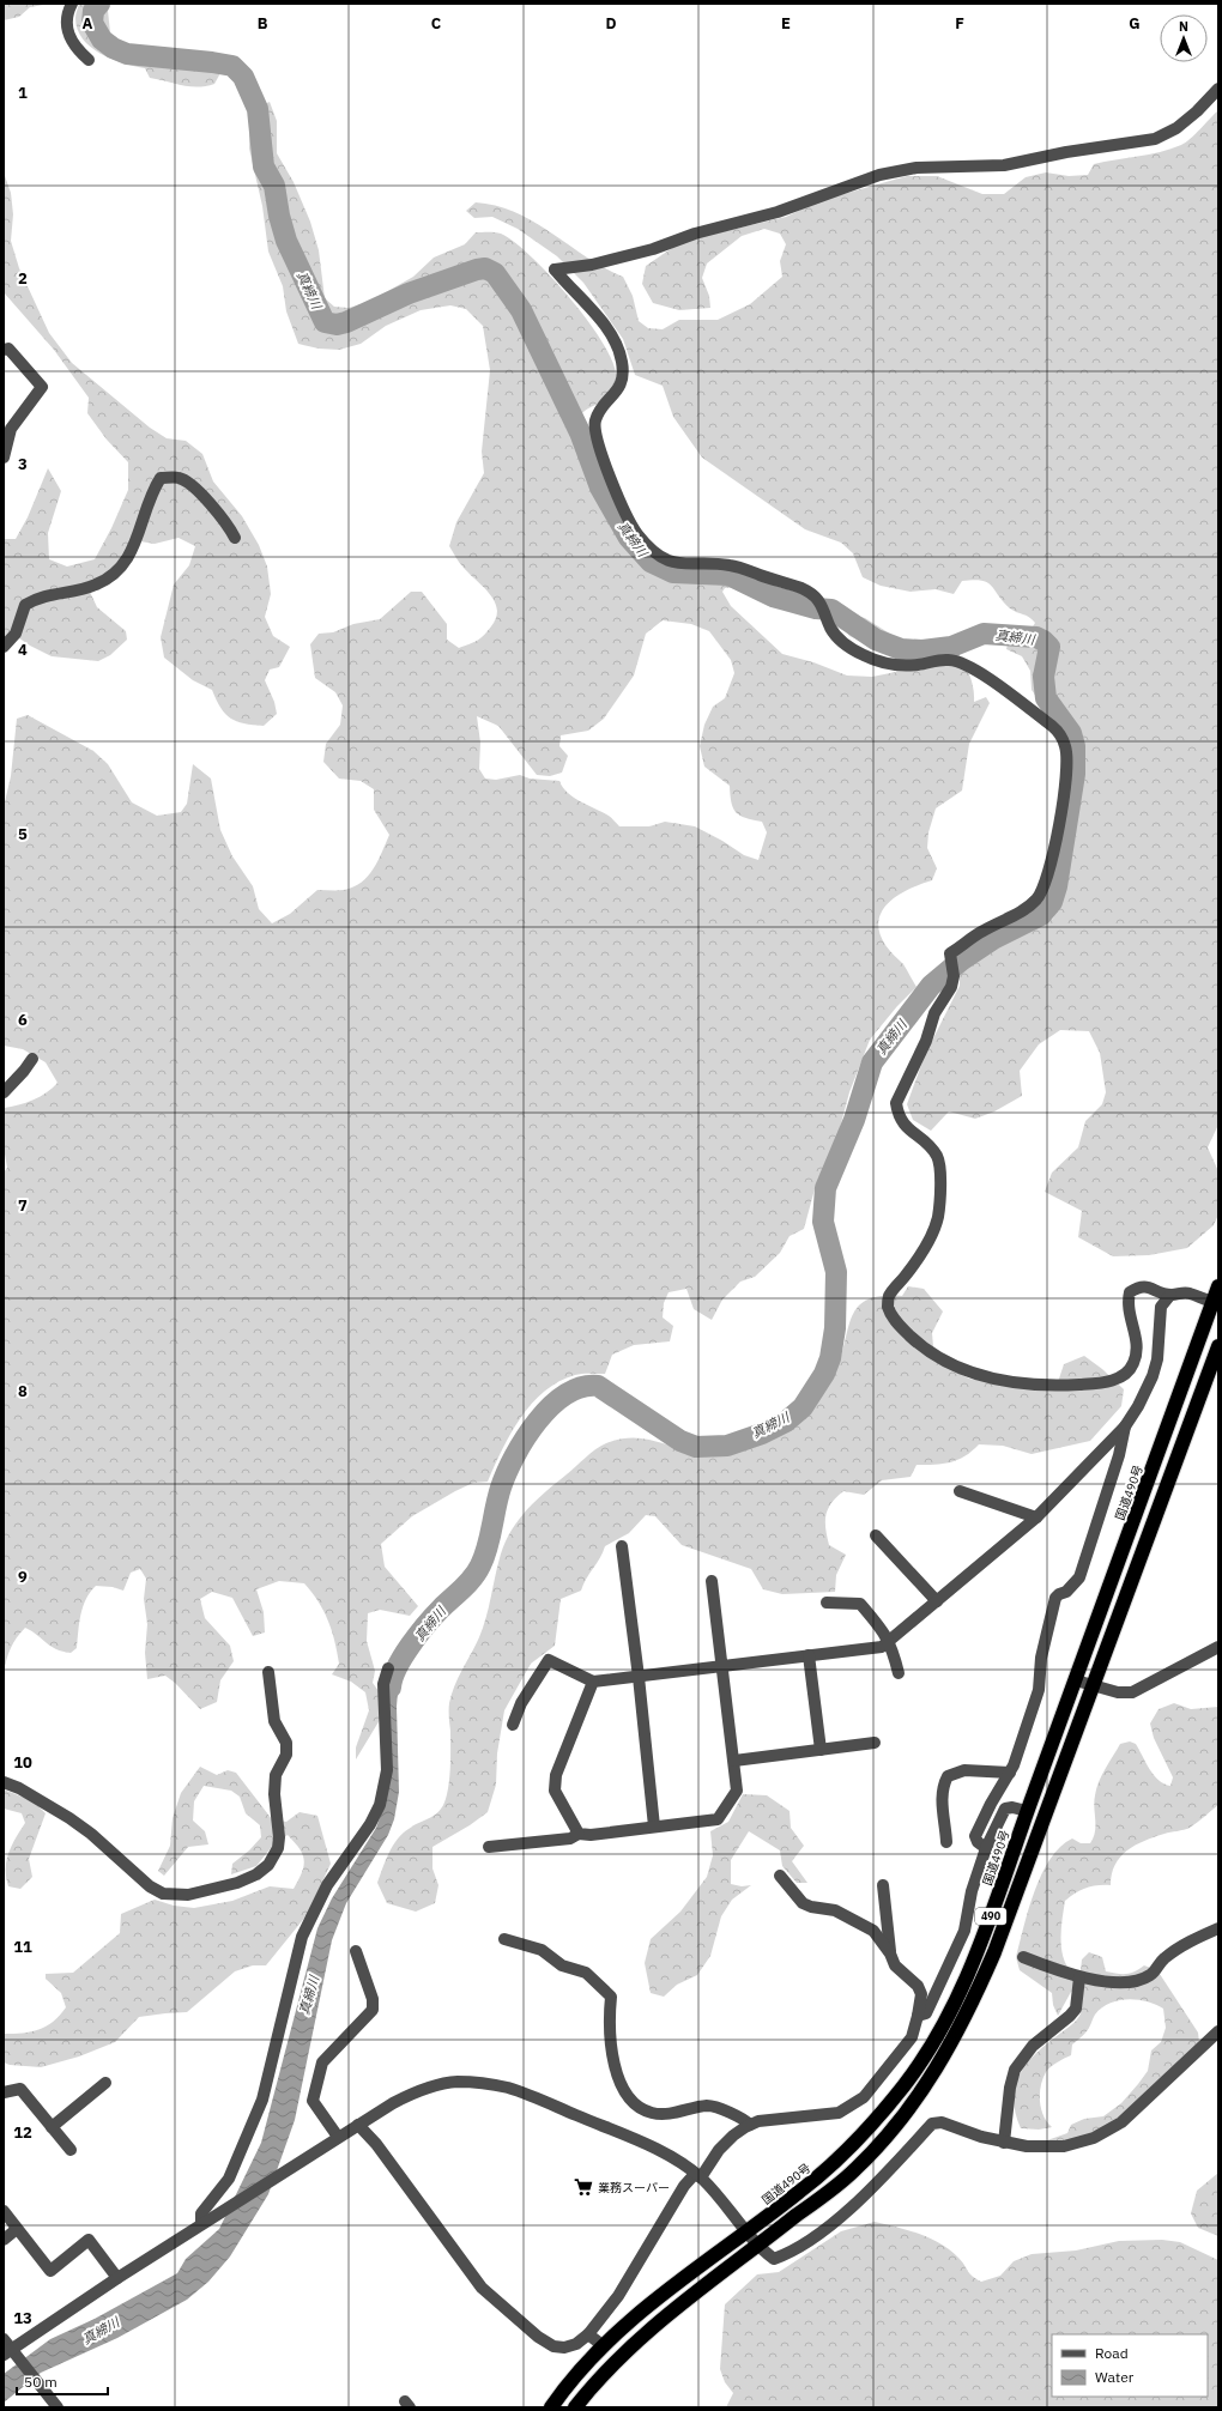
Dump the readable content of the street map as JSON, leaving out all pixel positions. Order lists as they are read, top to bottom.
{
  "streets": {
    "highway": ["国道490号", "490"]
  },
  "water": ["真締川"],
  "places": {
    "supermarket": ["業務スーパー"]
  },
  "legend": ["Road", "Water"],
  "scale_bar": "50 m",
  "north": "top",
  "grid": {
    "columns": [
      "A",
      "B",
      "C",
      "D",
      "E",
      "F",
      "G"
    ],
    "rows": [
      "1",
      "2",
      "3",
      "4",
      "5",
      "6",
      "7",
      "8",
      "9",
      "10",
      "11",
      "12",
      "13"
    ]
  }
}
